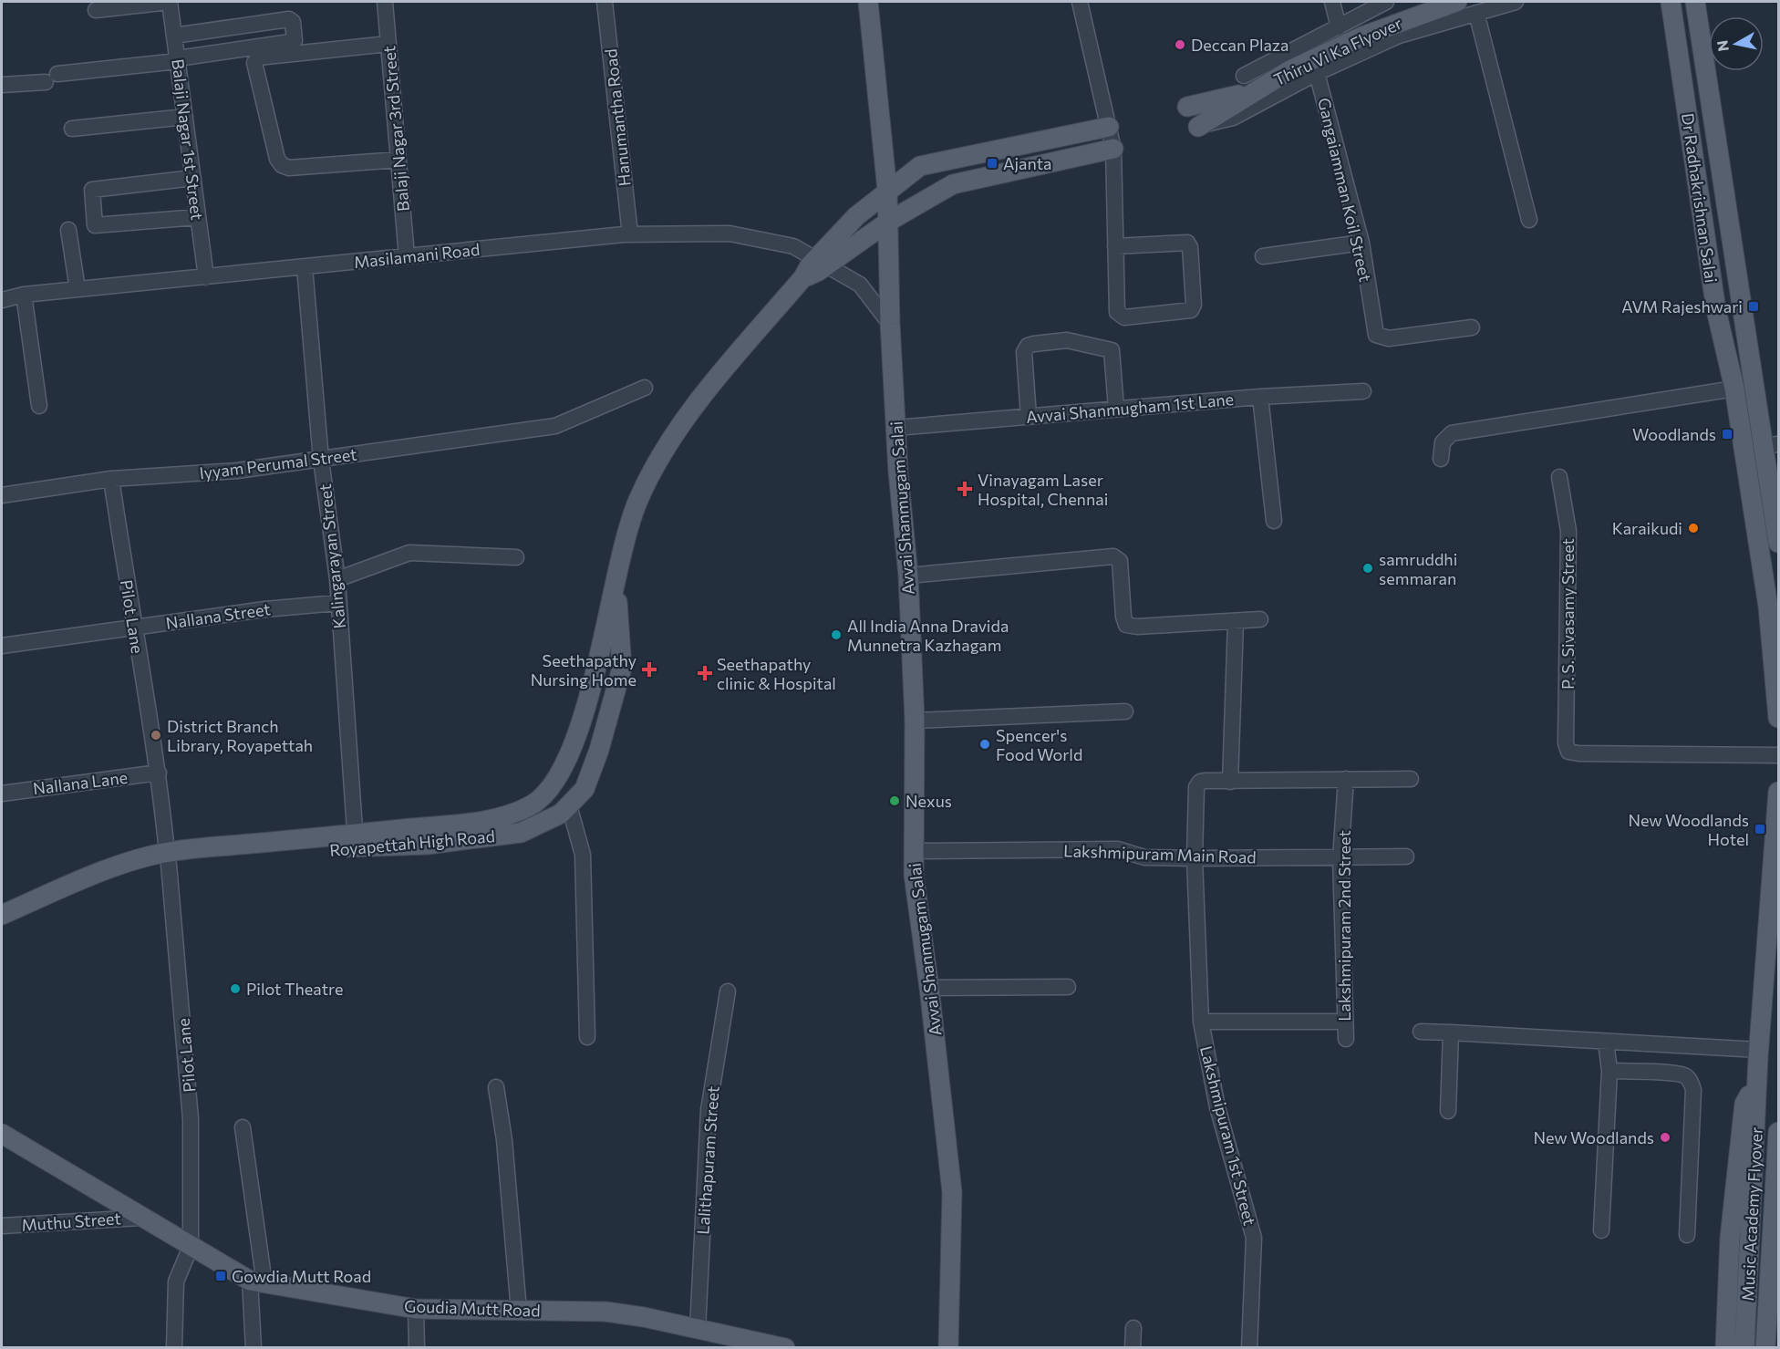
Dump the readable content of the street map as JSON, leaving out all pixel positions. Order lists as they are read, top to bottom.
{
  "streets": {
    "main road": [
      "Thiru Vi Ka Flyover",
      "Dr Radhakrishnan Salai",
      "Avvai Shanmugam Salai",
      "Royapettah High Road",
      "Music Academy Flyover",
      "Goudia Mutt Road"
    ],
    "street": [
      "Hanumantha Road",
      "Balaji Nagar 3rd Street",
      "Balaji Nagar 1st Street",
      "Gangaiamman Koil Street",
      "Masilamani Road",
      "Avvai Shanmugham 1st Lane",
      "Iyyam Perumal Street",
      "Kalingarayan Street",
      "P. S. Sivasamy Street",
      "Nallana Street",
      "Pilot Lane",
      "Nallana Lane",
      "Lakshmipuram Main Road",
      "Lakshmipuram 2nd Street",
      "Lakshmipuram 1st Street",
      "Lalithapuram Street",
      "Muthu Street"
    ]
  },
  "crossings": [
    ["Hanumantha Road", "Masilamani Road"],
    ["Balaji Nagar 3rd Street", "Masilamani Road"],
    ["Balaji Nagar 1st Street", "Masilamani Road"],
    ["Masilamani Road", "Avvai Shanmugam Salai"],
    ["Masilamani Road", "Kalingarayan Street"],
    ["Avvai Shanmugham 1st Lane", "Avvai Shanmugam Salai"],
    ["Iyyam Perumal Street", "Kalingarayan Street"],
    ["Iyyam Perumal Street", "Pilot Lane"],
    ["Avvai Shanmugam Salai", "Lakshmipuram Main Road"],
    ["Kalingarayan Street", "Nallana Street"],
    ["Kalingarayan Street", "Royapettah High Road"],
    ["Nallana Street", "Pilot Lane"],
    ["Pilot Lane", "Nallana Lane"],
    ["Pilot Lane", "Royapettah High Road"],
    ["Pilot Lane", "Goudia Mutt Road"],
    ["Lakshmipuram Main Road", "Lakshmipuram 2nd Street"],
    ["Lakshmipuram Main Road", "Lakshmipuram 1st Street"],
    ["Lalithapuram Street", "Goudia Mutt Road"],
    ["Muthu Street", "Goudia Mutt Road"]
  ],
  "places": {
    "other": [
      "Deccan Plaza",
      "Karaikudi",
      "samruddhi semmaran",
      "All India Anna Dravida Munnetra Kazhagam",
      "District Branch Library, Royapettah",
      "Spencer's Food World",
      "Nexus",
      "Pilot Theatre",
      "New Woodlands"
    ],
    "transit": [
      "Ajanta",
      "AVM Rajeshwari",
      "Woodlands",
      "New Woodlands Hotel",
      "Gowdia Mutt Road"
    ],
    "health": ["Vinayagam Laser Hospital, Chennai", "Seethapathy Nursing Home", "Seethapathy clinic & Hospital"]
  },
  "north": "left"
}
